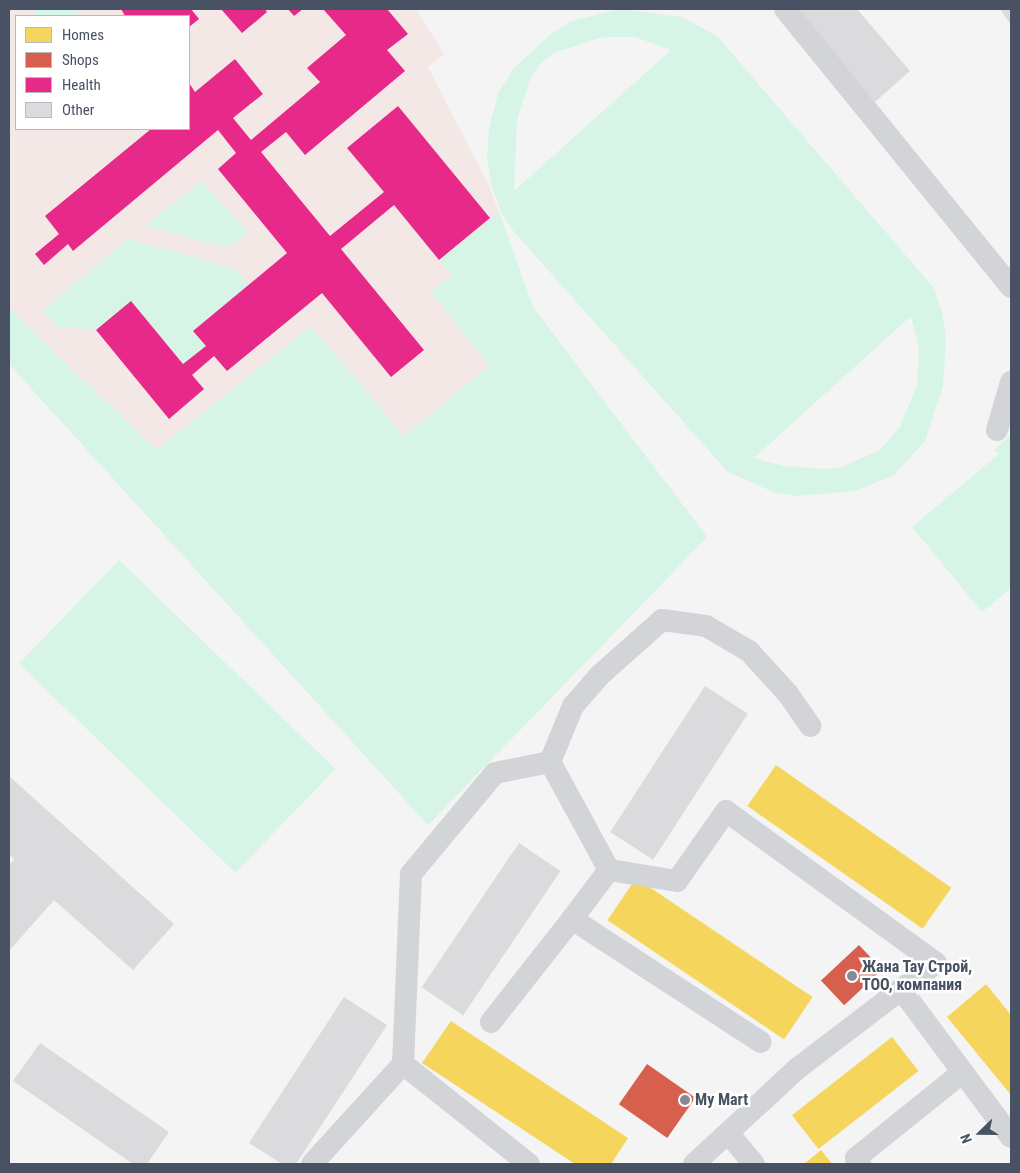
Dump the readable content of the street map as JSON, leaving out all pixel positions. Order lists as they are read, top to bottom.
{
  "places": ["Жана Тау Строй, ТОО, компания", "My Mart"],
  "legend": [
    "Homes",
    "Shops",
    "Health",
    "Other"
  ],
  "north": "left"
}
